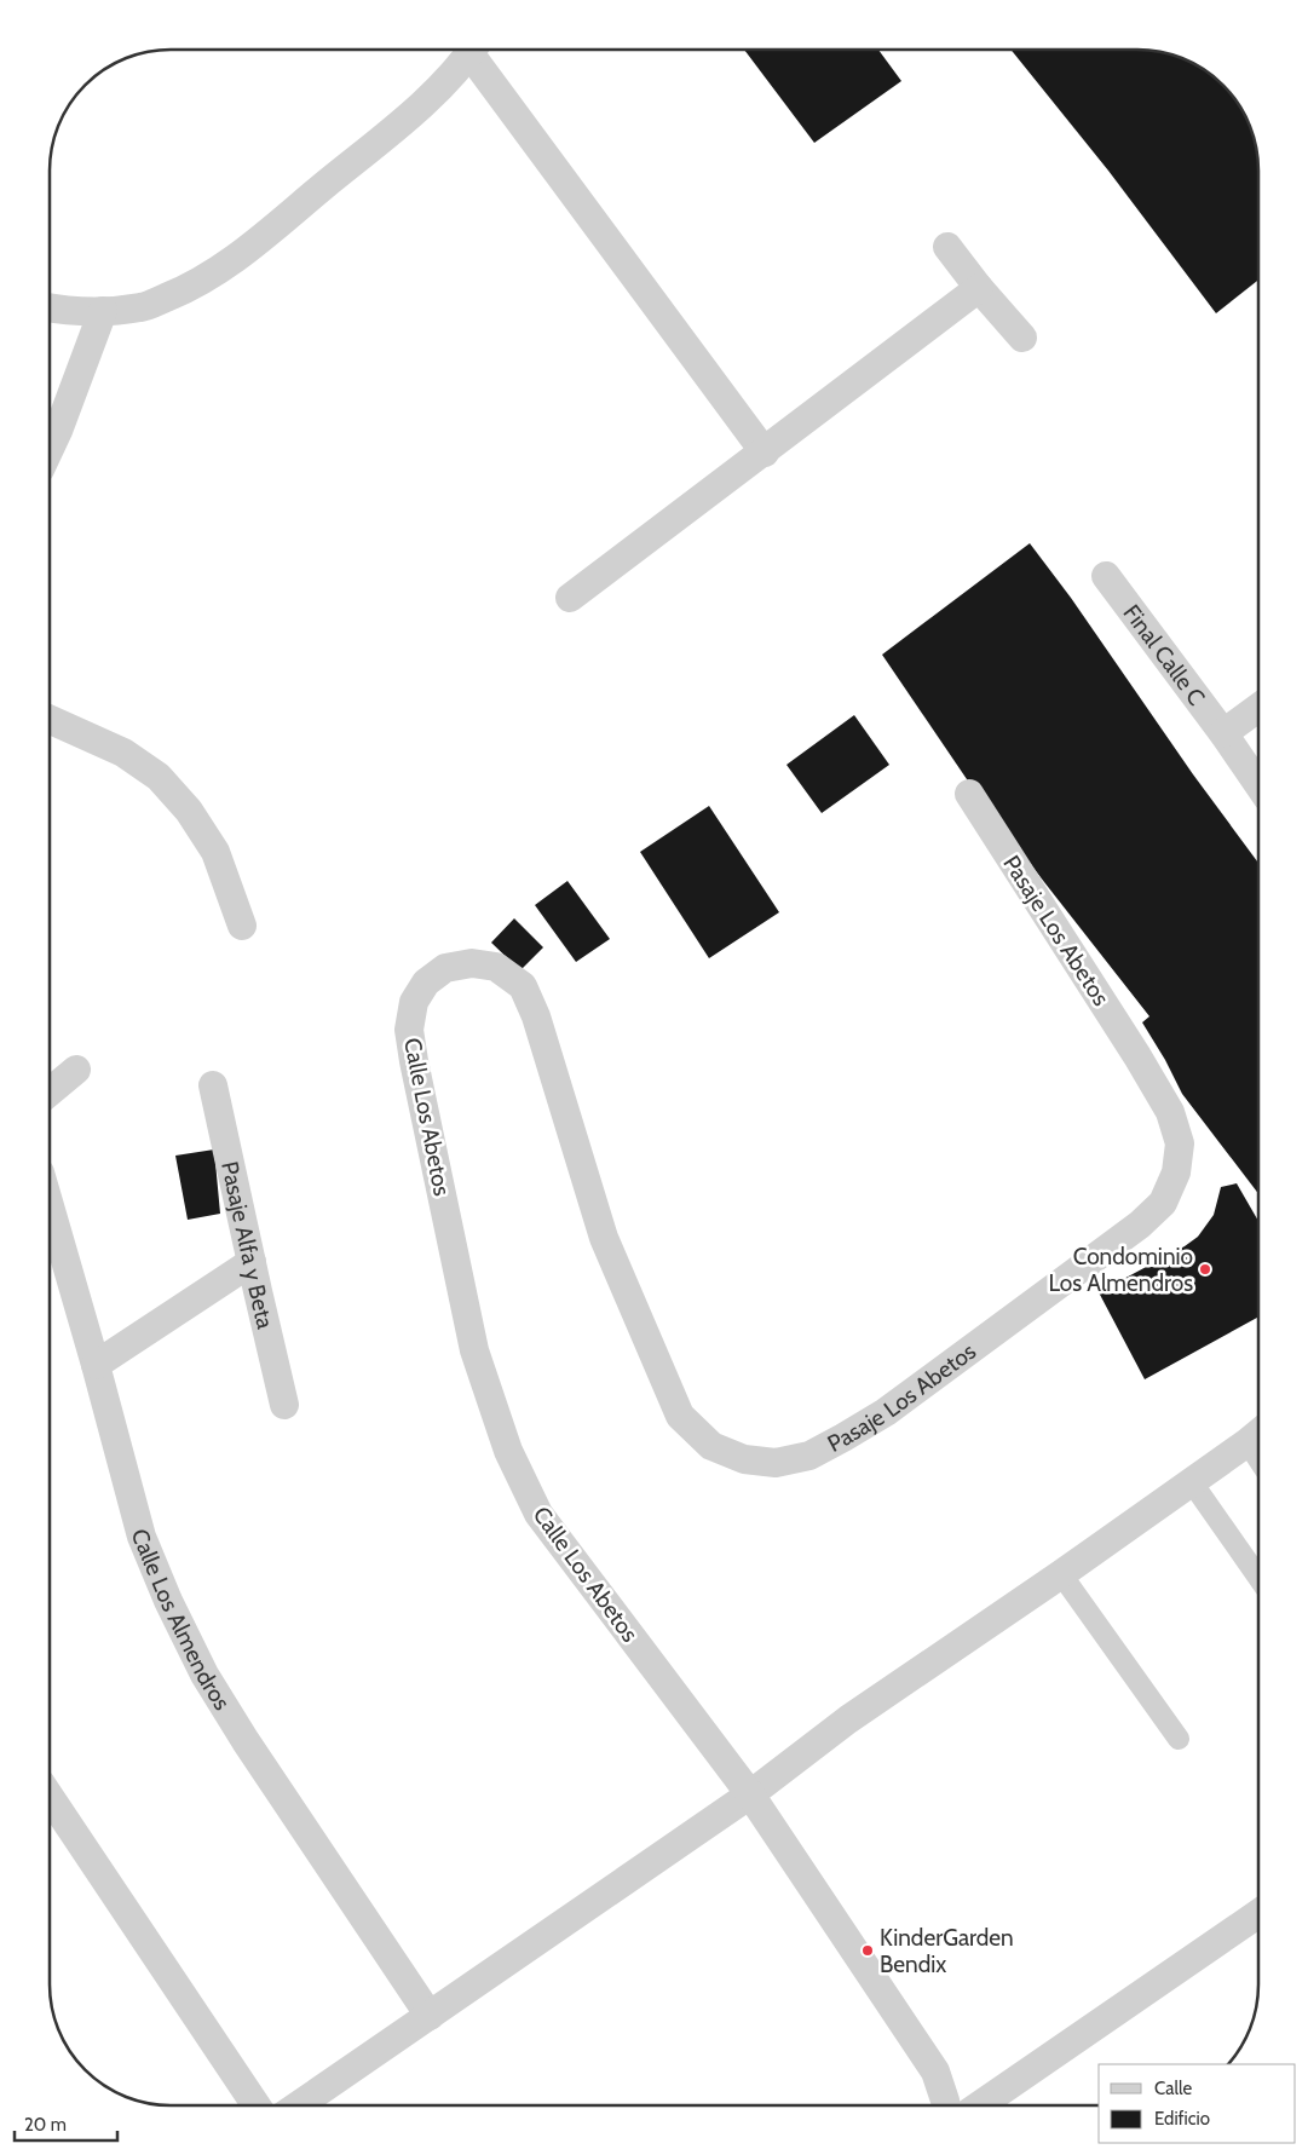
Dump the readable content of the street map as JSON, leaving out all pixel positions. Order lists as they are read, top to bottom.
{
  "streets": {
    "street": [
      "Final Calle C",
      "Pasaje Los Abetos",
      "Calle Los Abetos",
      "Pasaje Alfa y Beta",
      "Calle Los Almendros"
    ]
  },
  "crossings": [
    ["Pasaje Los Abetos", "Calle Los Abetos"]
  ],
  "places": ["Condominio Los Almendros", "KinderGarden Bendix"],
  "legend": ["Calle", "Edificio"],
  "scale_bar": "20 m"
}
